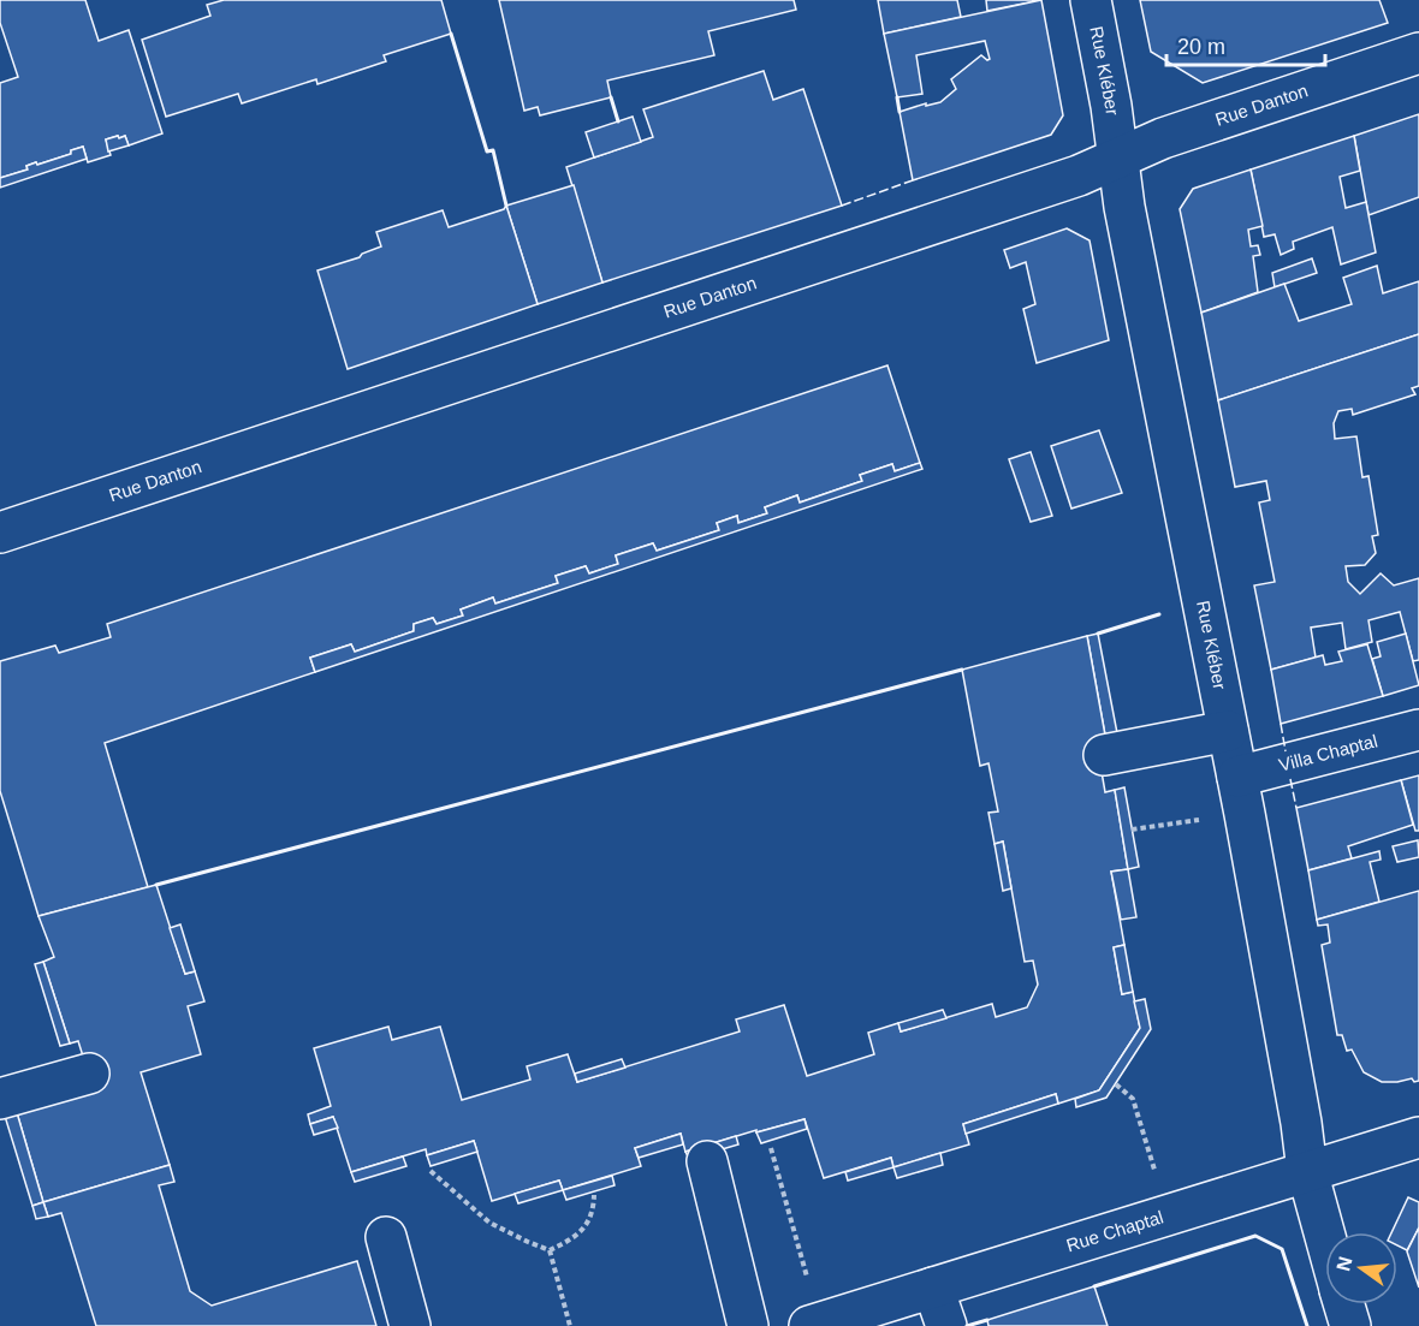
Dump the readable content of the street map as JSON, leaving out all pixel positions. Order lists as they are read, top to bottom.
{
  "streets": {
    "street": [
      "Rue Kléber",
      "Rue Danton",
      "Villa Chaptal",
      "Rue Chaptal"
    ]
  },
  "crossings": [
    ["Rue Kléber", "Rue Danton"],
    ["Rue Kléber", "Villa Chaptal"],
    ["Rue Kléber", "Rue Chaptal"]
  ],
  "scale_bar": "20 m",
  "north": "left"
}
